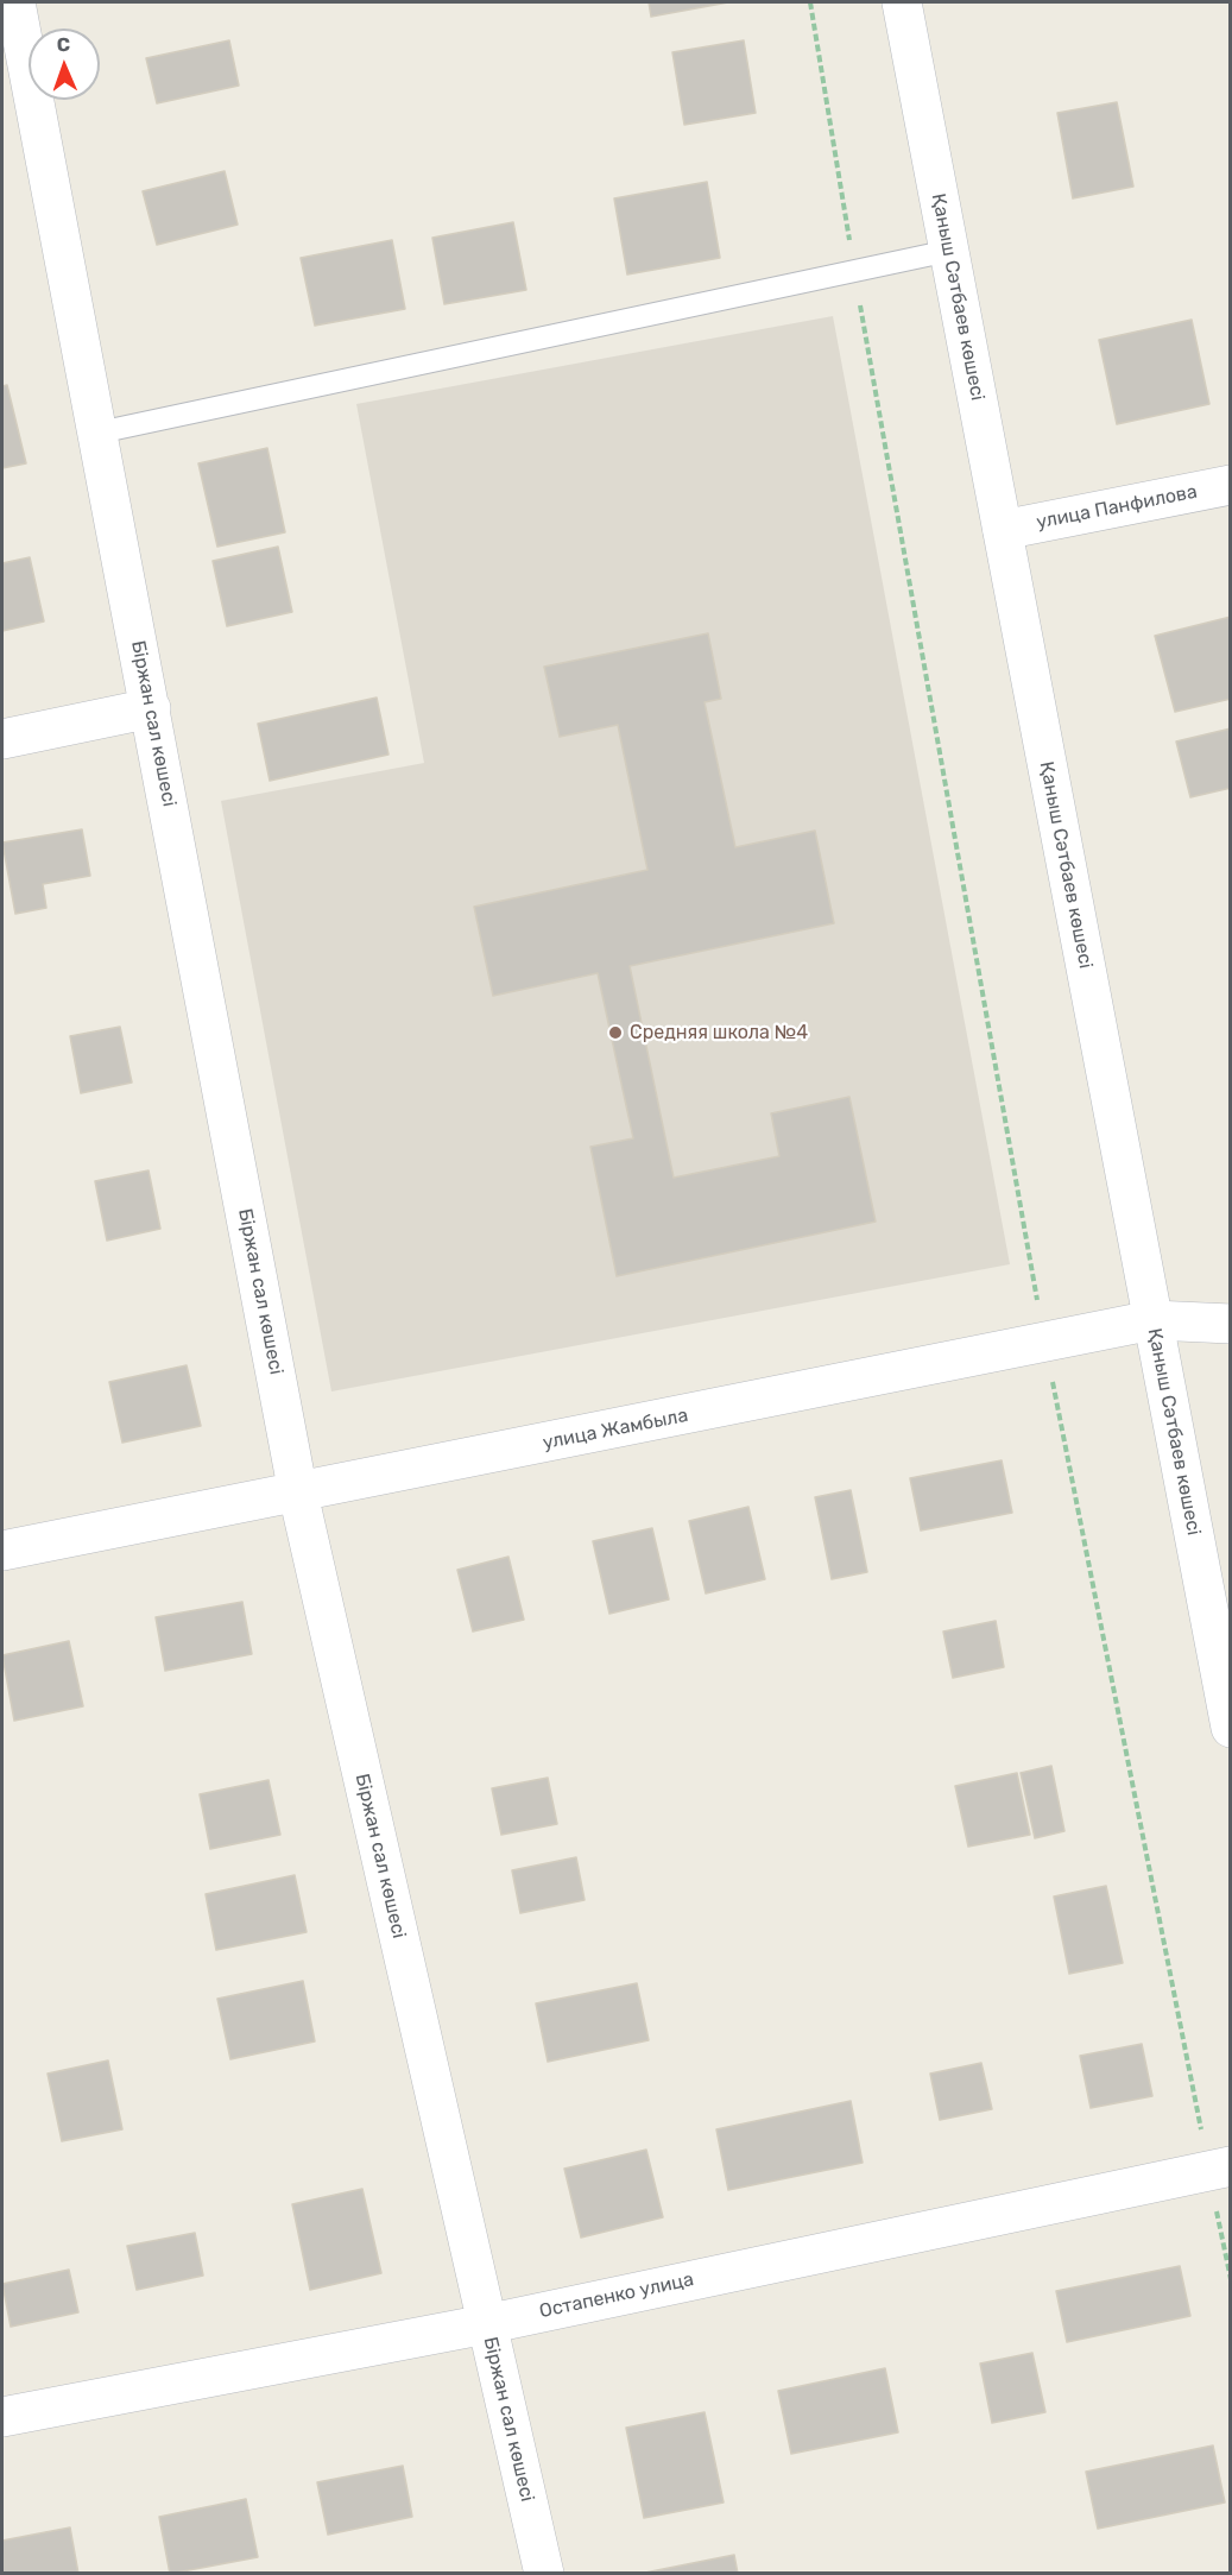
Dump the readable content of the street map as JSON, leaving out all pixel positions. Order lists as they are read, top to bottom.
{
  "streets": {
    "street": [
      "Қаныш Сәтбаев көшесі",
      "улица Панфилова",
      "Біржан сал көшесі",
      "улица Жамбыла",
      "Остапенко улица"
    ]
  },
  "crossings": [
    ["Қаныш Сәтбаев көшесі", "улица Панфилова"],
    ["Қаныш Сәтбаев көшесі", "улица Жамбыла"],
    ["Біржан сал көшесі", "улица Жамбыла"],
    ["Біржан сал көшесі", "Остапенко улица"]
  ],
  "places": ["Средняя школа №4"],
  "north": "top"
}
